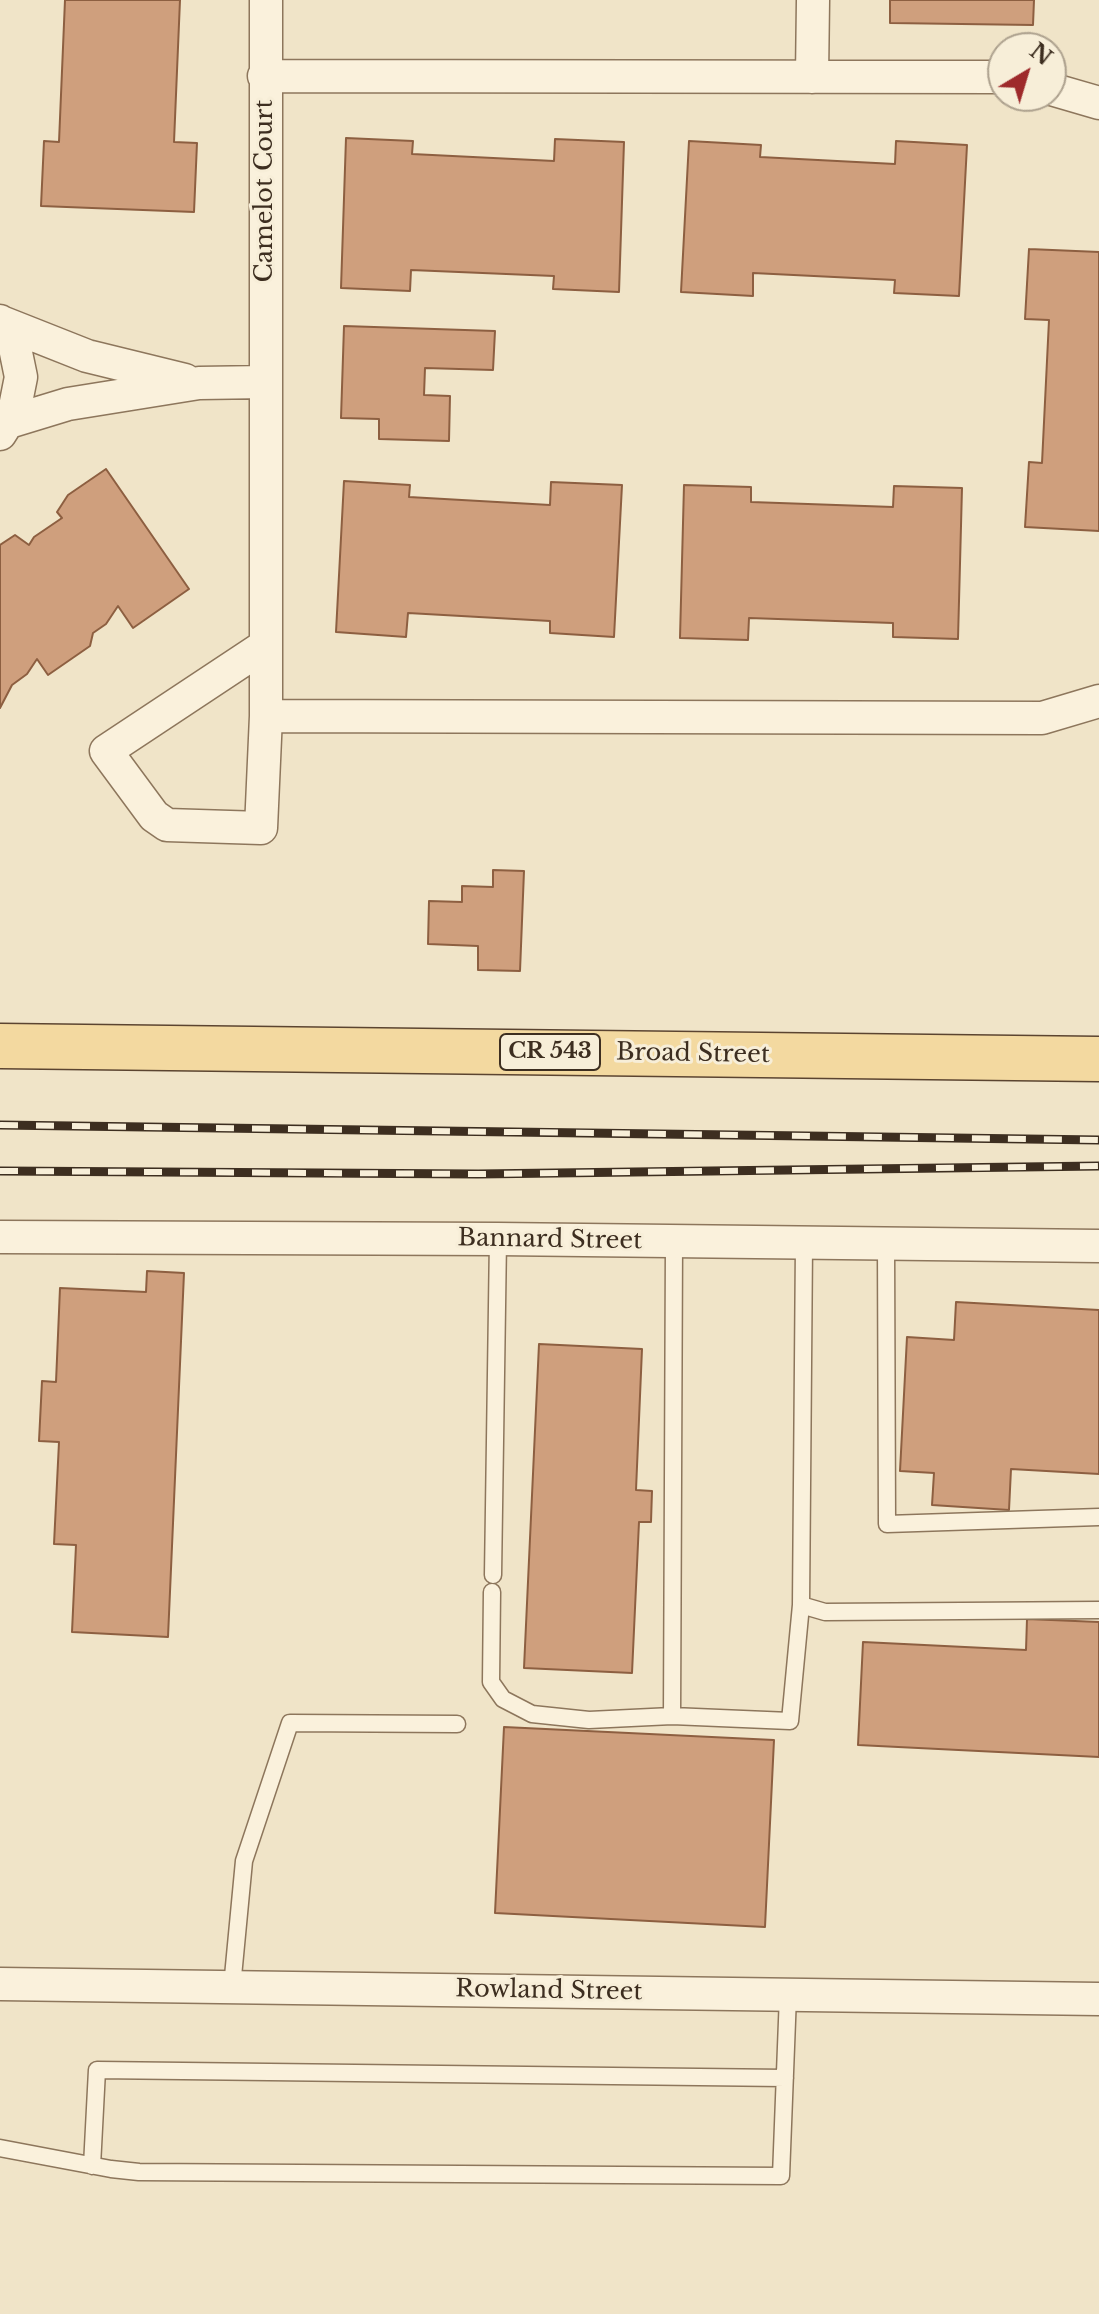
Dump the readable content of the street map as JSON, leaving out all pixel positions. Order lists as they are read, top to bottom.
{
  "streets": {
    "main road": ["CR 543", "Broad Street"],
    "street": ["Camelot Court", "Bannard Street", "Rowland Street"]
  },
  "north": "top right"
}
